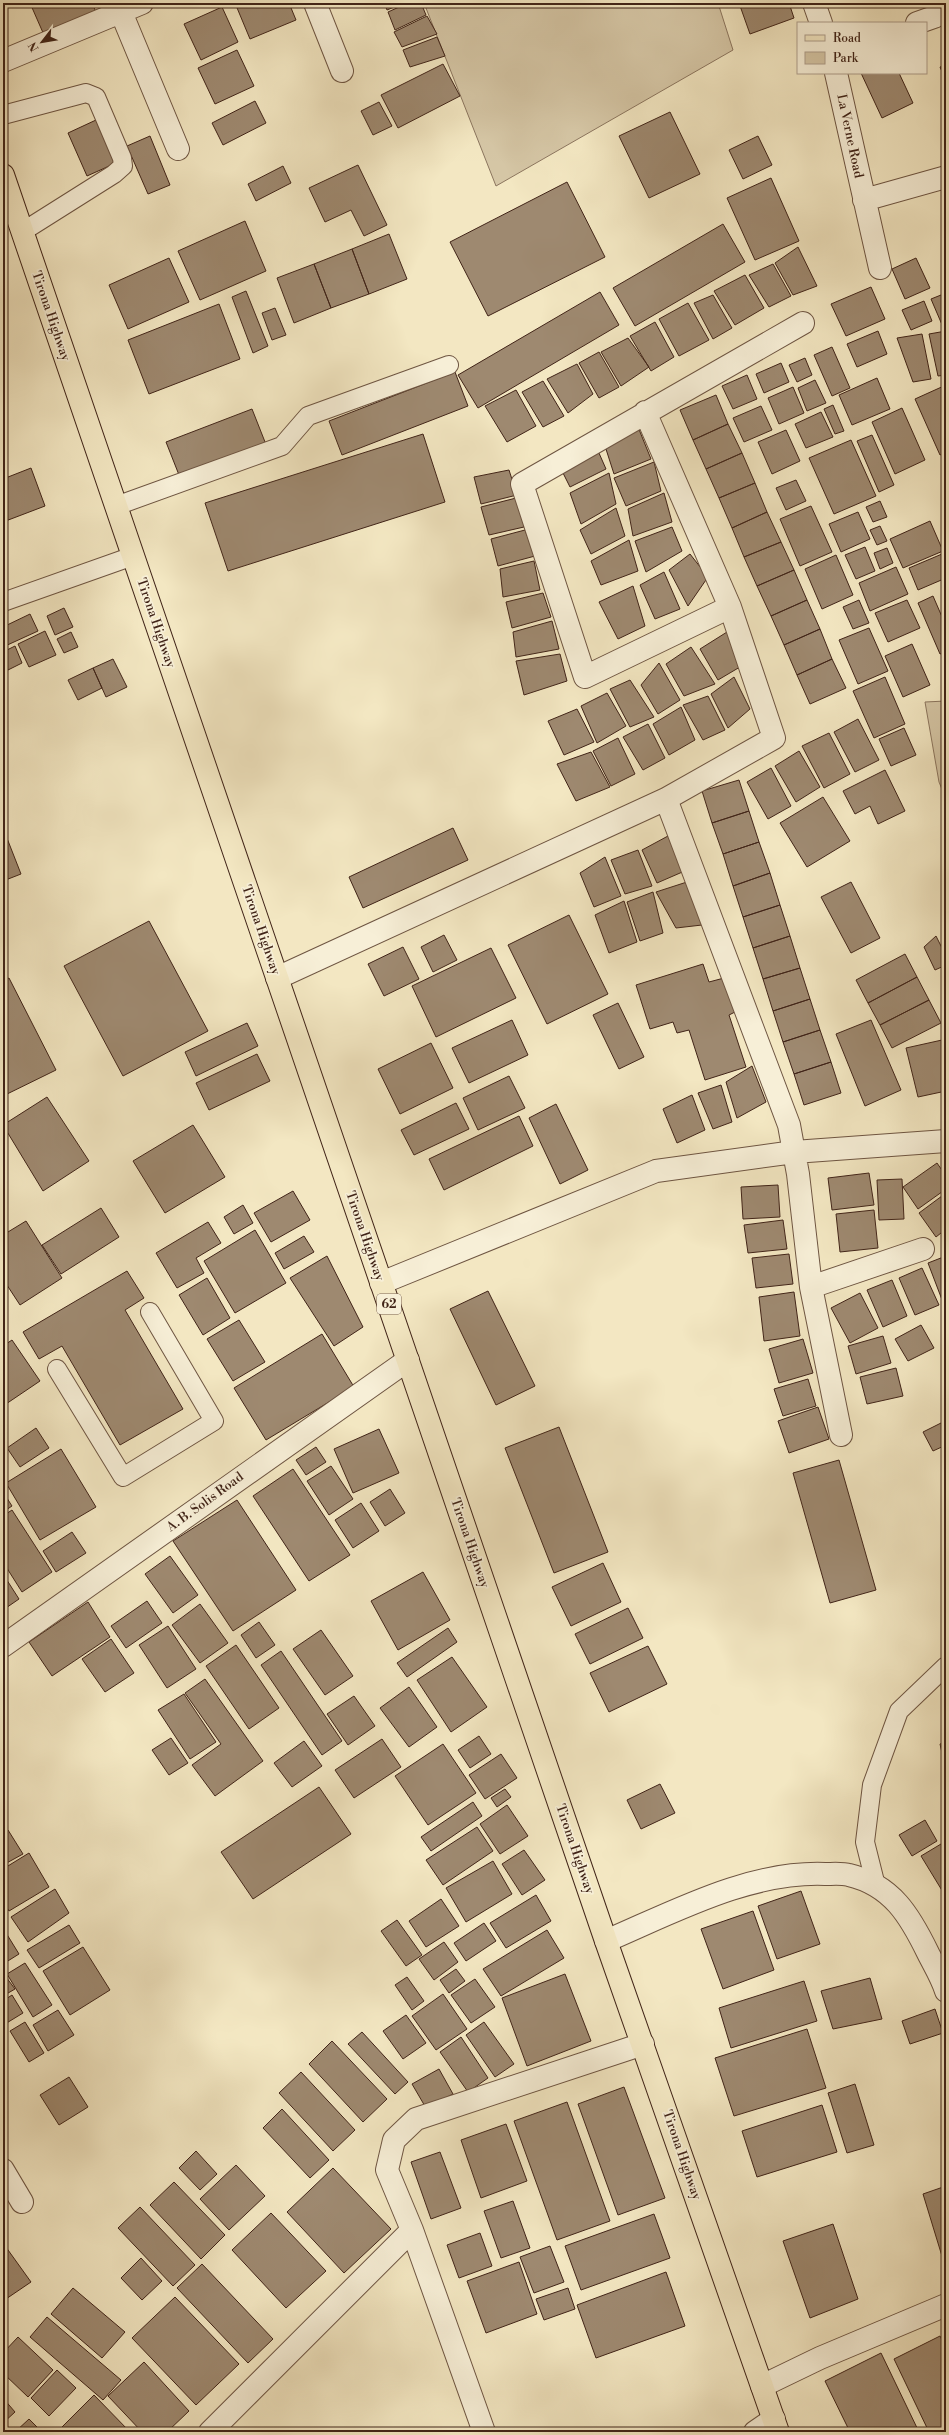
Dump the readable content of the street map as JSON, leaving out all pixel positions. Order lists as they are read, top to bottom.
{
  "streets": {
    "main road": ["Tirona Highway", "62"],
    "street": ["La Verne Road", "A. B. Solis Road"]
  },
  "crossings": [
    ["Tirona Highway", "A. B. Solis Road"]
  ],
  "legend": ["Road", "Park"],
  "north": "bottom left"
}
